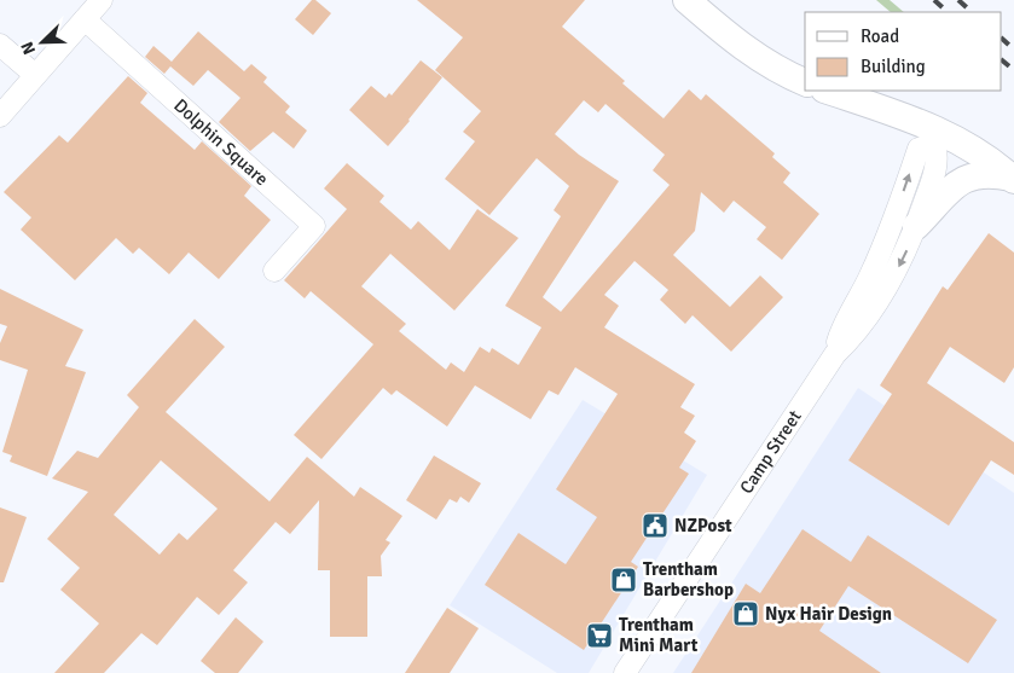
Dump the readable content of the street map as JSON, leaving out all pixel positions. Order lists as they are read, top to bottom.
{
  "streets": {
    "street": ["Dolphin Square", "Camp Street"]
  },
  "places": {
    "public building": ["NZPost"],
    "shop": ["Trentham Barbershop", "Nyx Hair Design"],
    "supermarket": ["Trentham Mini Mart"]
  },
  "legend": ["Road", "Building"],
  "north": "bottom left"
}
